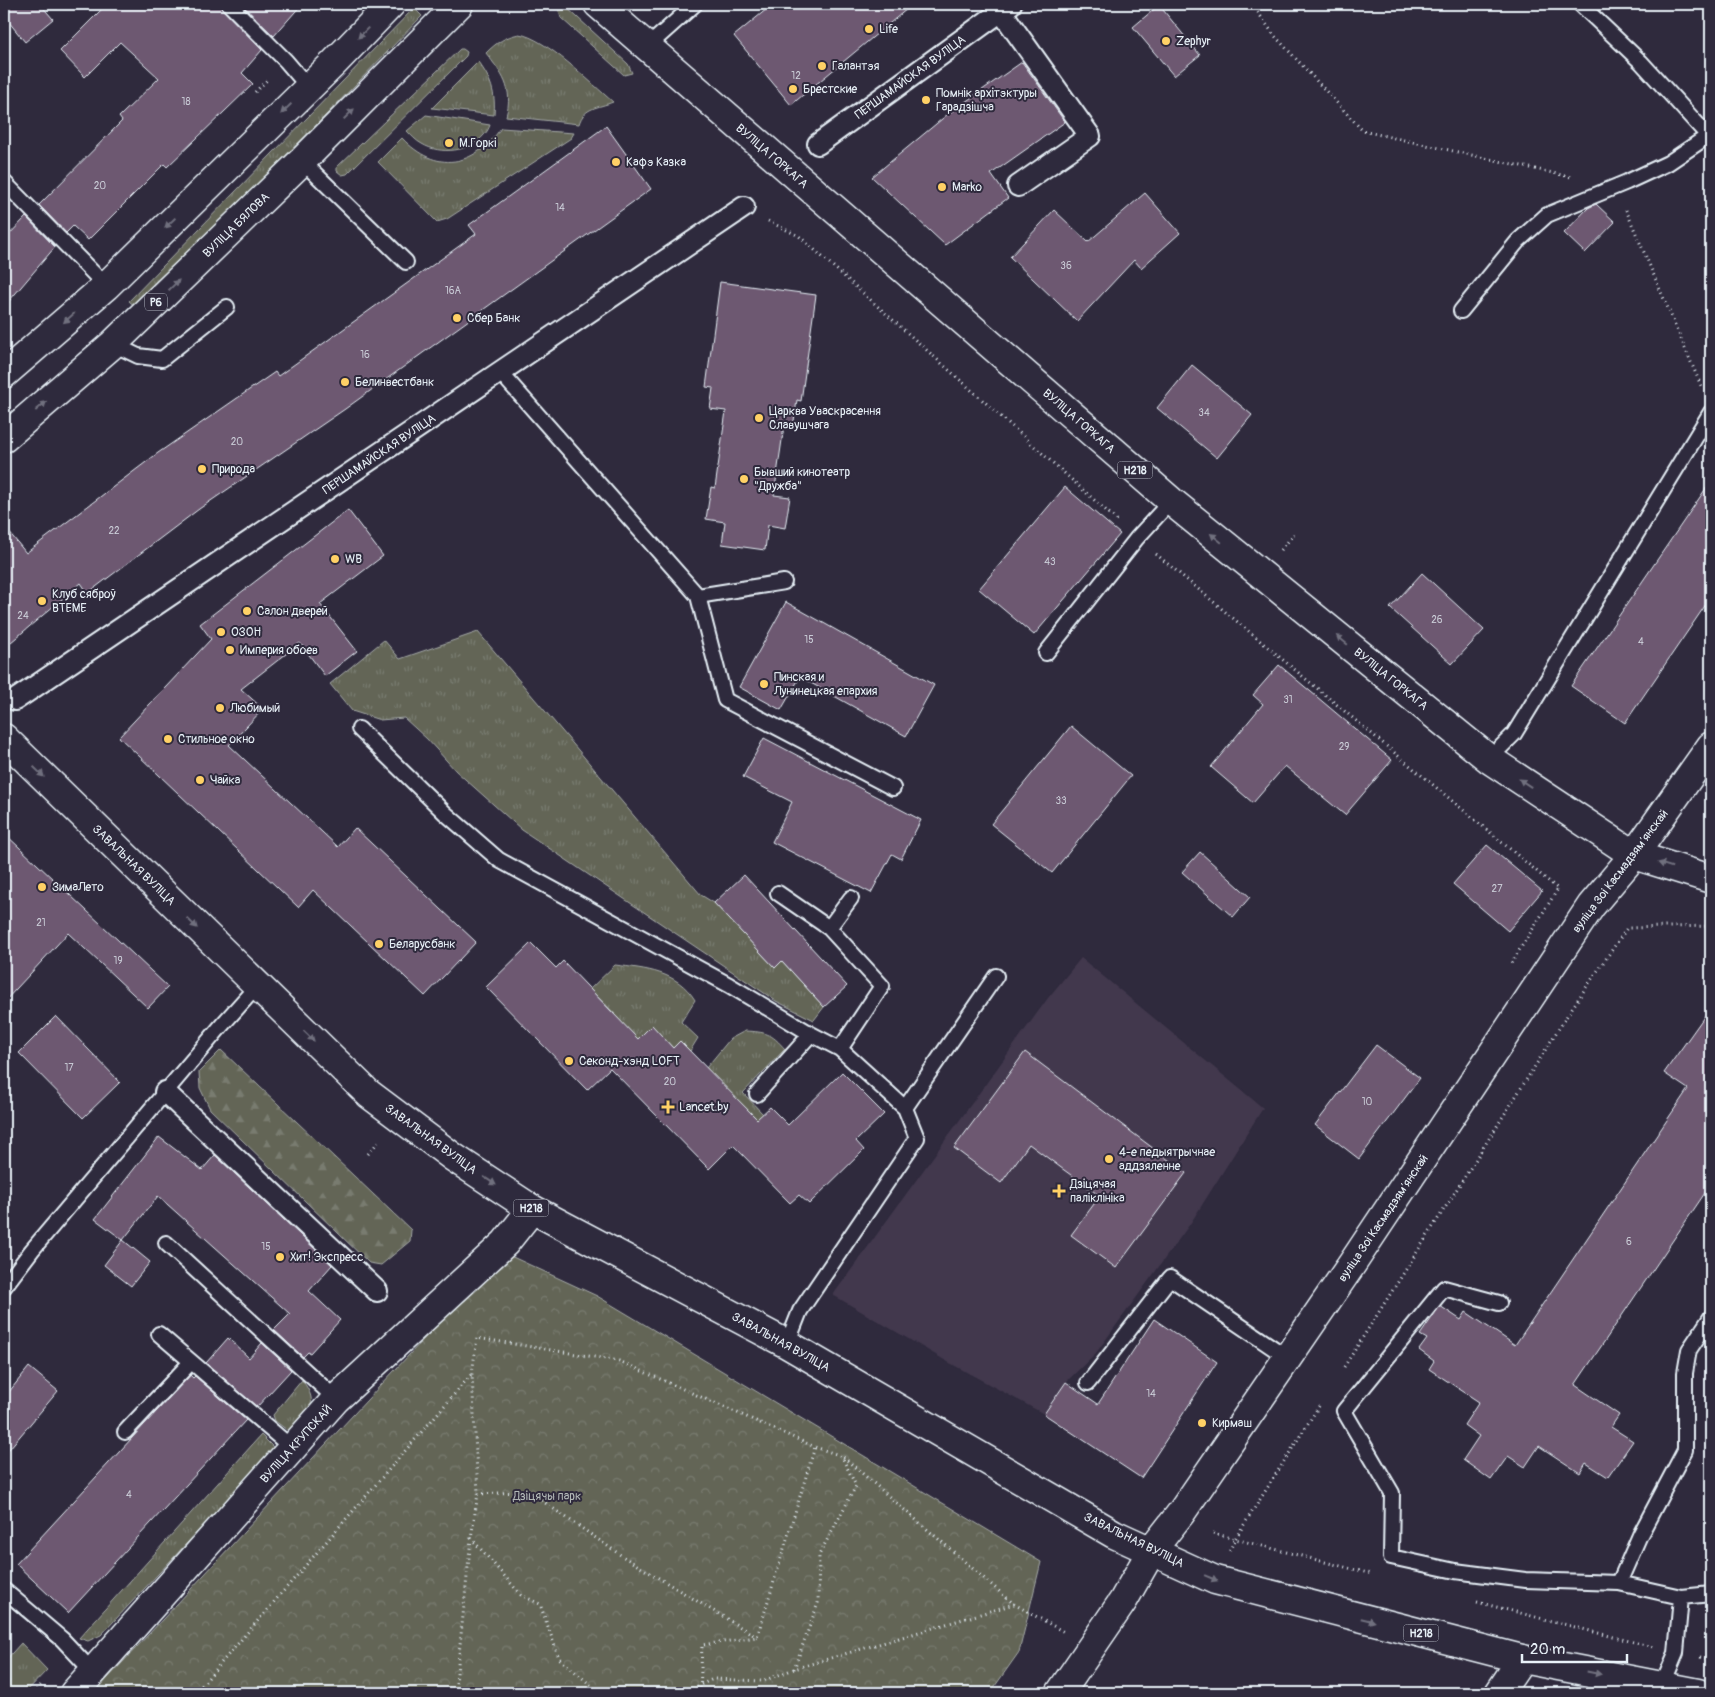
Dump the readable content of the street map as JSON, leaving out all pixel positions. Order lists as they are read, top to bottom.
{
  "streets": {
    "main road": [
      "ВУЛІЦА ГОРКАГА",
      "ВУЛІЦА БЯЛОВА",
      "Р6",
      "Н218",
      "ЗАВАЛЬНАЯ ВУЛІЦА",
      "вуліца Зоі Касмадзямʼянскай",
      "ВУЛІЦА КРУПСКАЙ"
    ],
    "street": ["ПЕРШАМАЙСКАЯ ВУЛІЦА"]
  },
  "crossings": [
    ["ВУЛІЦА ГОРКАГА", "вуліца Зоі Касмадзямʼянскай"],
    ["ЗАВАЛЬНАЯ ВУЛІЦА", "вуліца Зоі Касмадзямʼянскай"],
    ["ЗАВАЛЬНАЯ ВУЛІЦА", "ВУЛІЦА КРУПСКАЙ"]
  ],
  "one_way": ["ВУЛІЦА ГОРКАГА", "ЗАВАЛЬНАЯ ВУЛІЦА"],
  "parks": ["Дзіцячы парк"],
  "places": {
    "other": [
      "Life",
      "Zephyr",
      "Галантэя",
      "Брестские",
      "Помнік архітэктуры Гарадзішча",
      "М.Горкі",
      "Кафэ Казка",
      "Marko",
      "Сбер Банк",
      "Белинвестбанк",
      "Царква Уваскрасення Славушчага",
      "Природа",
      "Бывший кинотеатр \"Дружба\"",
      "WB",
      "Клуб сяброў ВТЕМЕ",
      "Салон дверей",
      "ОЗОН",
      "Империя обоев",
      "Пинская и Лунинецкая епархия",
      "Любимый",
      "Стильное окно",
      "Чайка",
      "ЗимаЛето",
      "Беларусбанк",
      "Секонд-хэнд LOFT",
      "4-е педыятрычнае аддзяленне",
      "Хит! Экспресс",
      "Кирмаш"
    ],
    "health": ["Lancet.by", "Дзіцячая паліклініка"]
  },
  "house_numbers": [
    "12",
    "18",
    "20",
    "14",
    "36",
    "16А",
    "16",
    "34",
    "20",
    "22",
    "43",
    "24",
    "26",
    "15",
    "4",
    "31",
    "29",
    "33",
    "27",
    "21",
    "19",
    "17",
    "20",
    "10",
    "6",
    "15",
    "14",
    "4"
  ],
  "scale_bar": "20 m"
}
